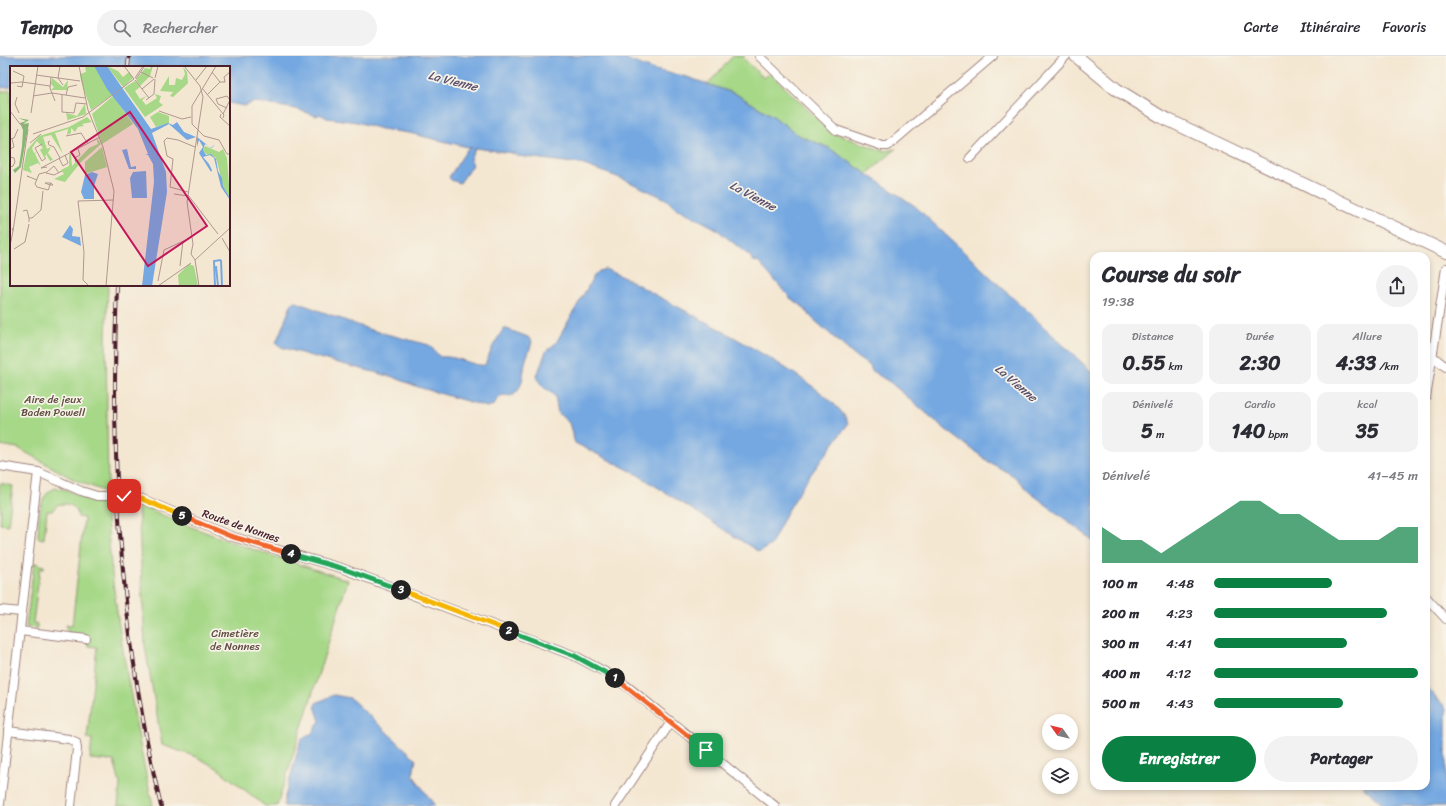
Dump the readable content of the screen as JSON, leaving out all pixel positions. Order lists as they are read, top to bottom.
{
  "streets": {
    "street": ["Route de Nonnes"]
  },
  "water": ["La Vienne"],
  "parks": ["Aire de jeux Baden Powell", "Cimetière de Nonnes"],
  "north": "top left",
  "page": {
    "header": "Tempo",
    "search": "Rechercher",
    "nav": ["Carte", "Itinéraire", "Favoris"],
    "heading": ["Course du soir", "19:38"],
    "stats": [
      ["Distance", "0.55 km"],
      ["Durée", "2:30"],
      ["Allure", "4:33 /km"],
      ["Dénivelé", "5 m"],
      ["Cardio", "140 bpm"],
      ["kcal", "35"]
    ],
    "chart": ["Dénivelé", "41–45 m"],
    "pins": [
      "5",
      "4",
      "3",
      "2",
      "1"
    ],
    "list": [
      {
        "name": "100 m",
        "note": "4:48"
      },
      {
        "name": "200 m",
        "note": "4:23"
      },
      {
        "name": "300 m",
        "note": "4:41"
      },
      {
        "name": "400 m",
        "note": "4:12"
      },
      {
        "name": "500 m",
        "note": "4:43"
      }
    ],
    "buttons": ["Enregistrer", "Partager"]
  }
}
